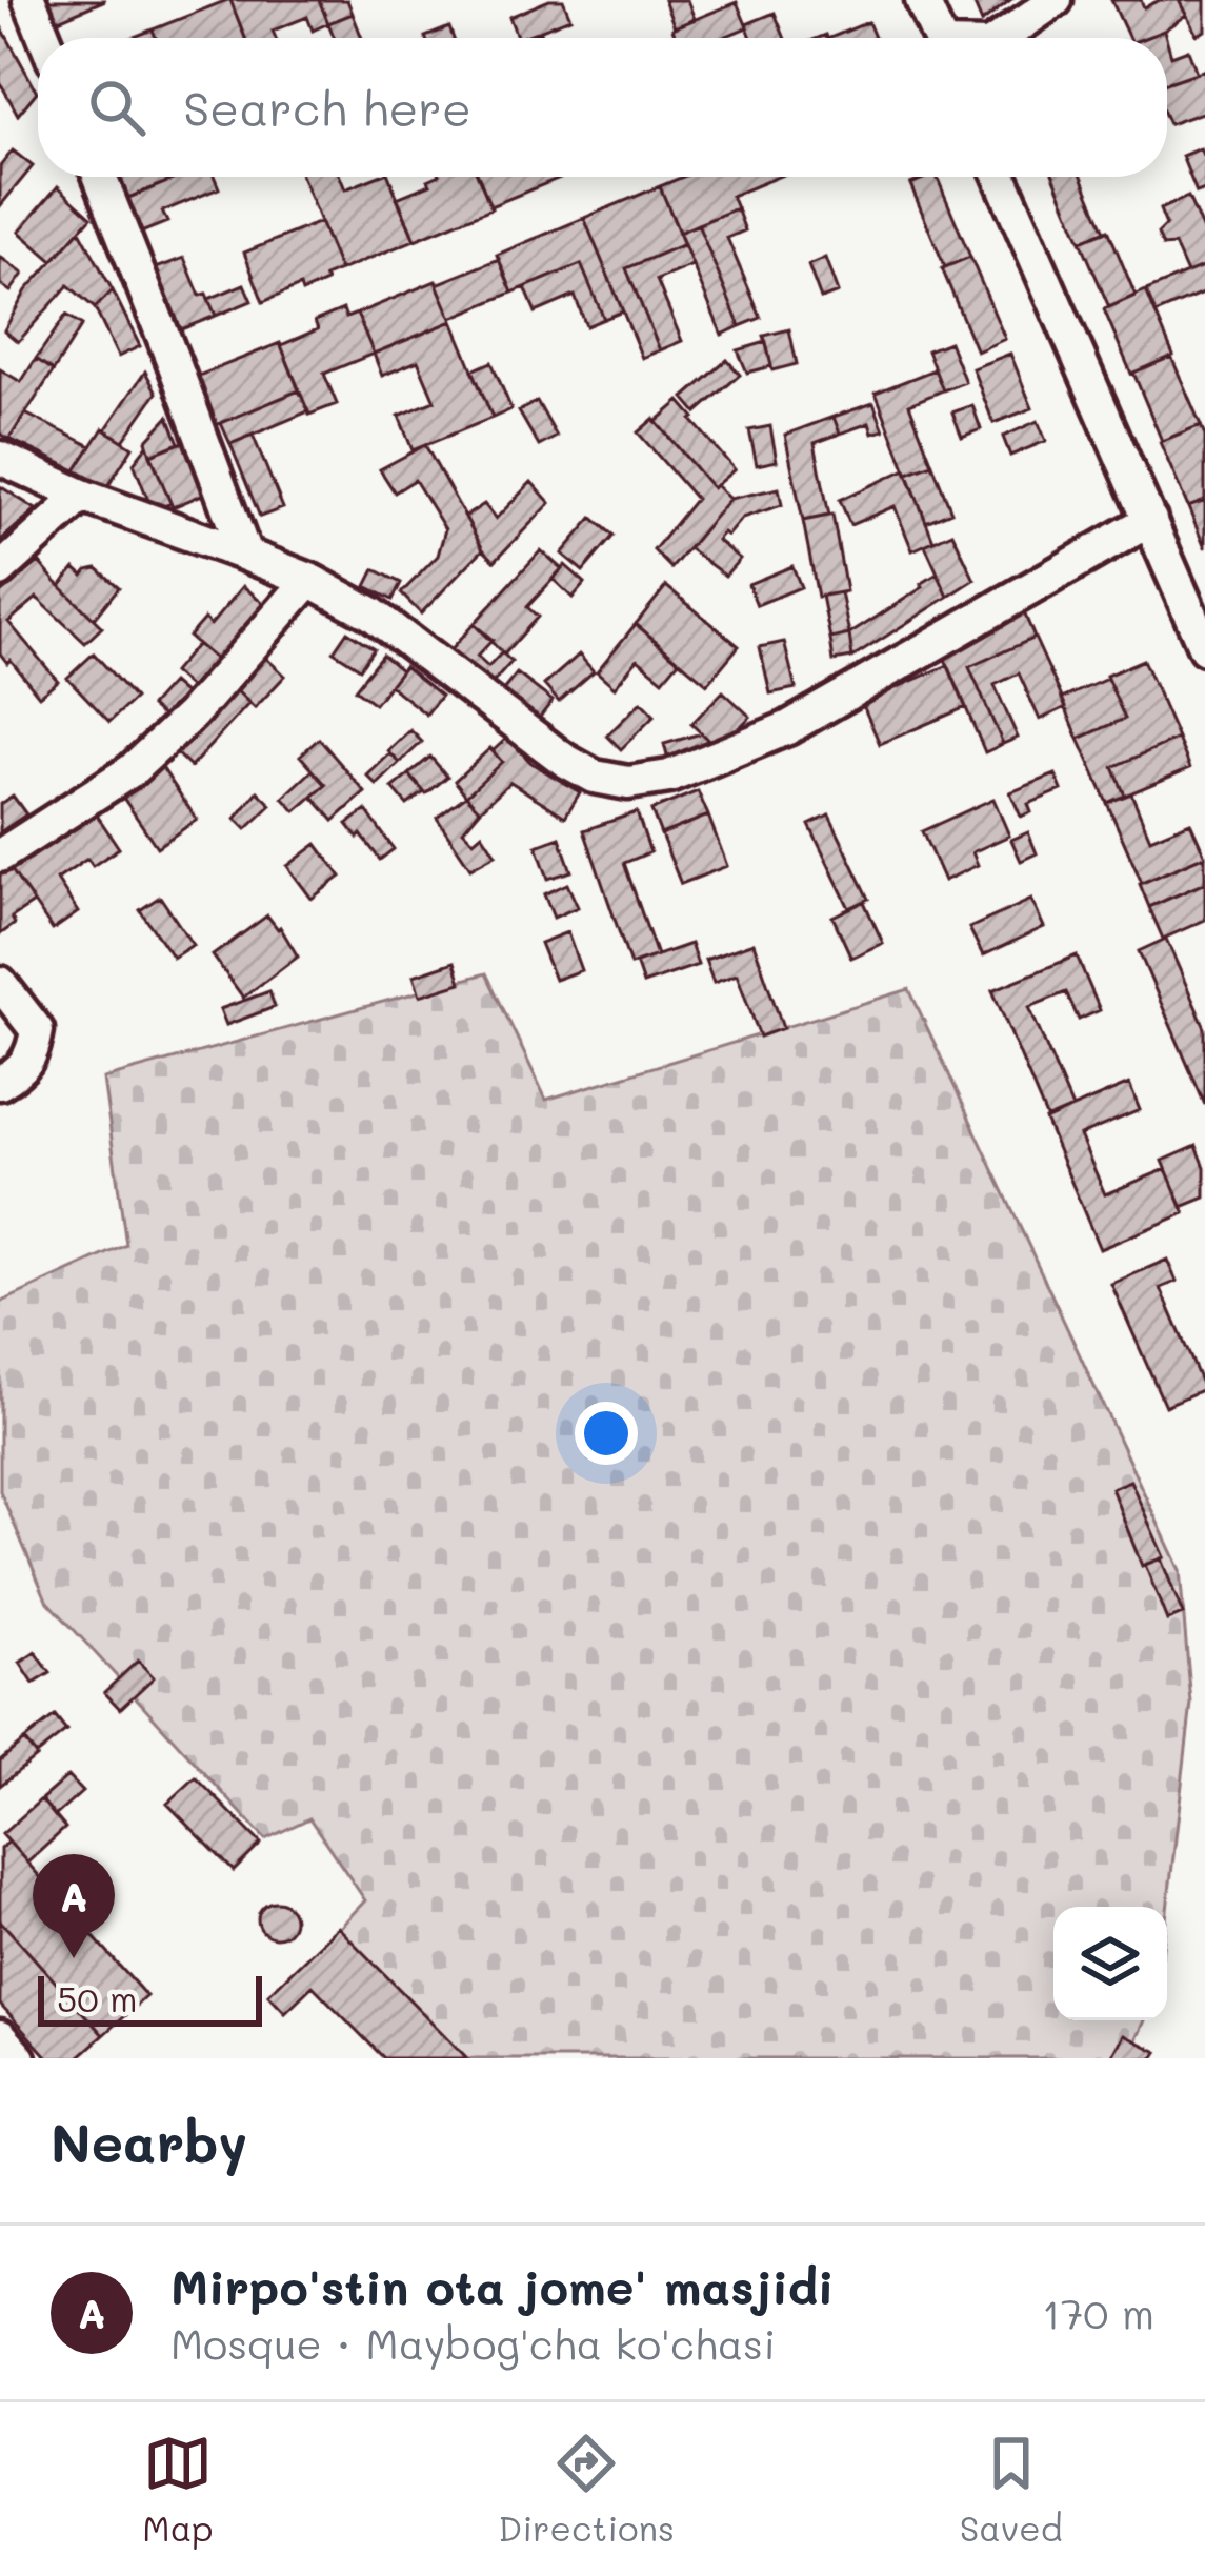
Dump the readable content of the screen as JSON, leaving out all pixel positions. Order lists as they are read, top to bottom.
{
  "scale_bar": "50 m",
  "page": {
    "search": "Search here",
    "pins": "A",
    "scale": "50 m",
    "heading": "Nearby",
    "list": [
      {
        "mark": "A",
        "name": "Mirpo'stin ota jome' masjidi",
        "note": "Mosque · Maybog'cha ko'chasi",
        "value": "170 m"
      }
    ],
    "nav": ["Map", "Directions", "Saved"]
  }
}
